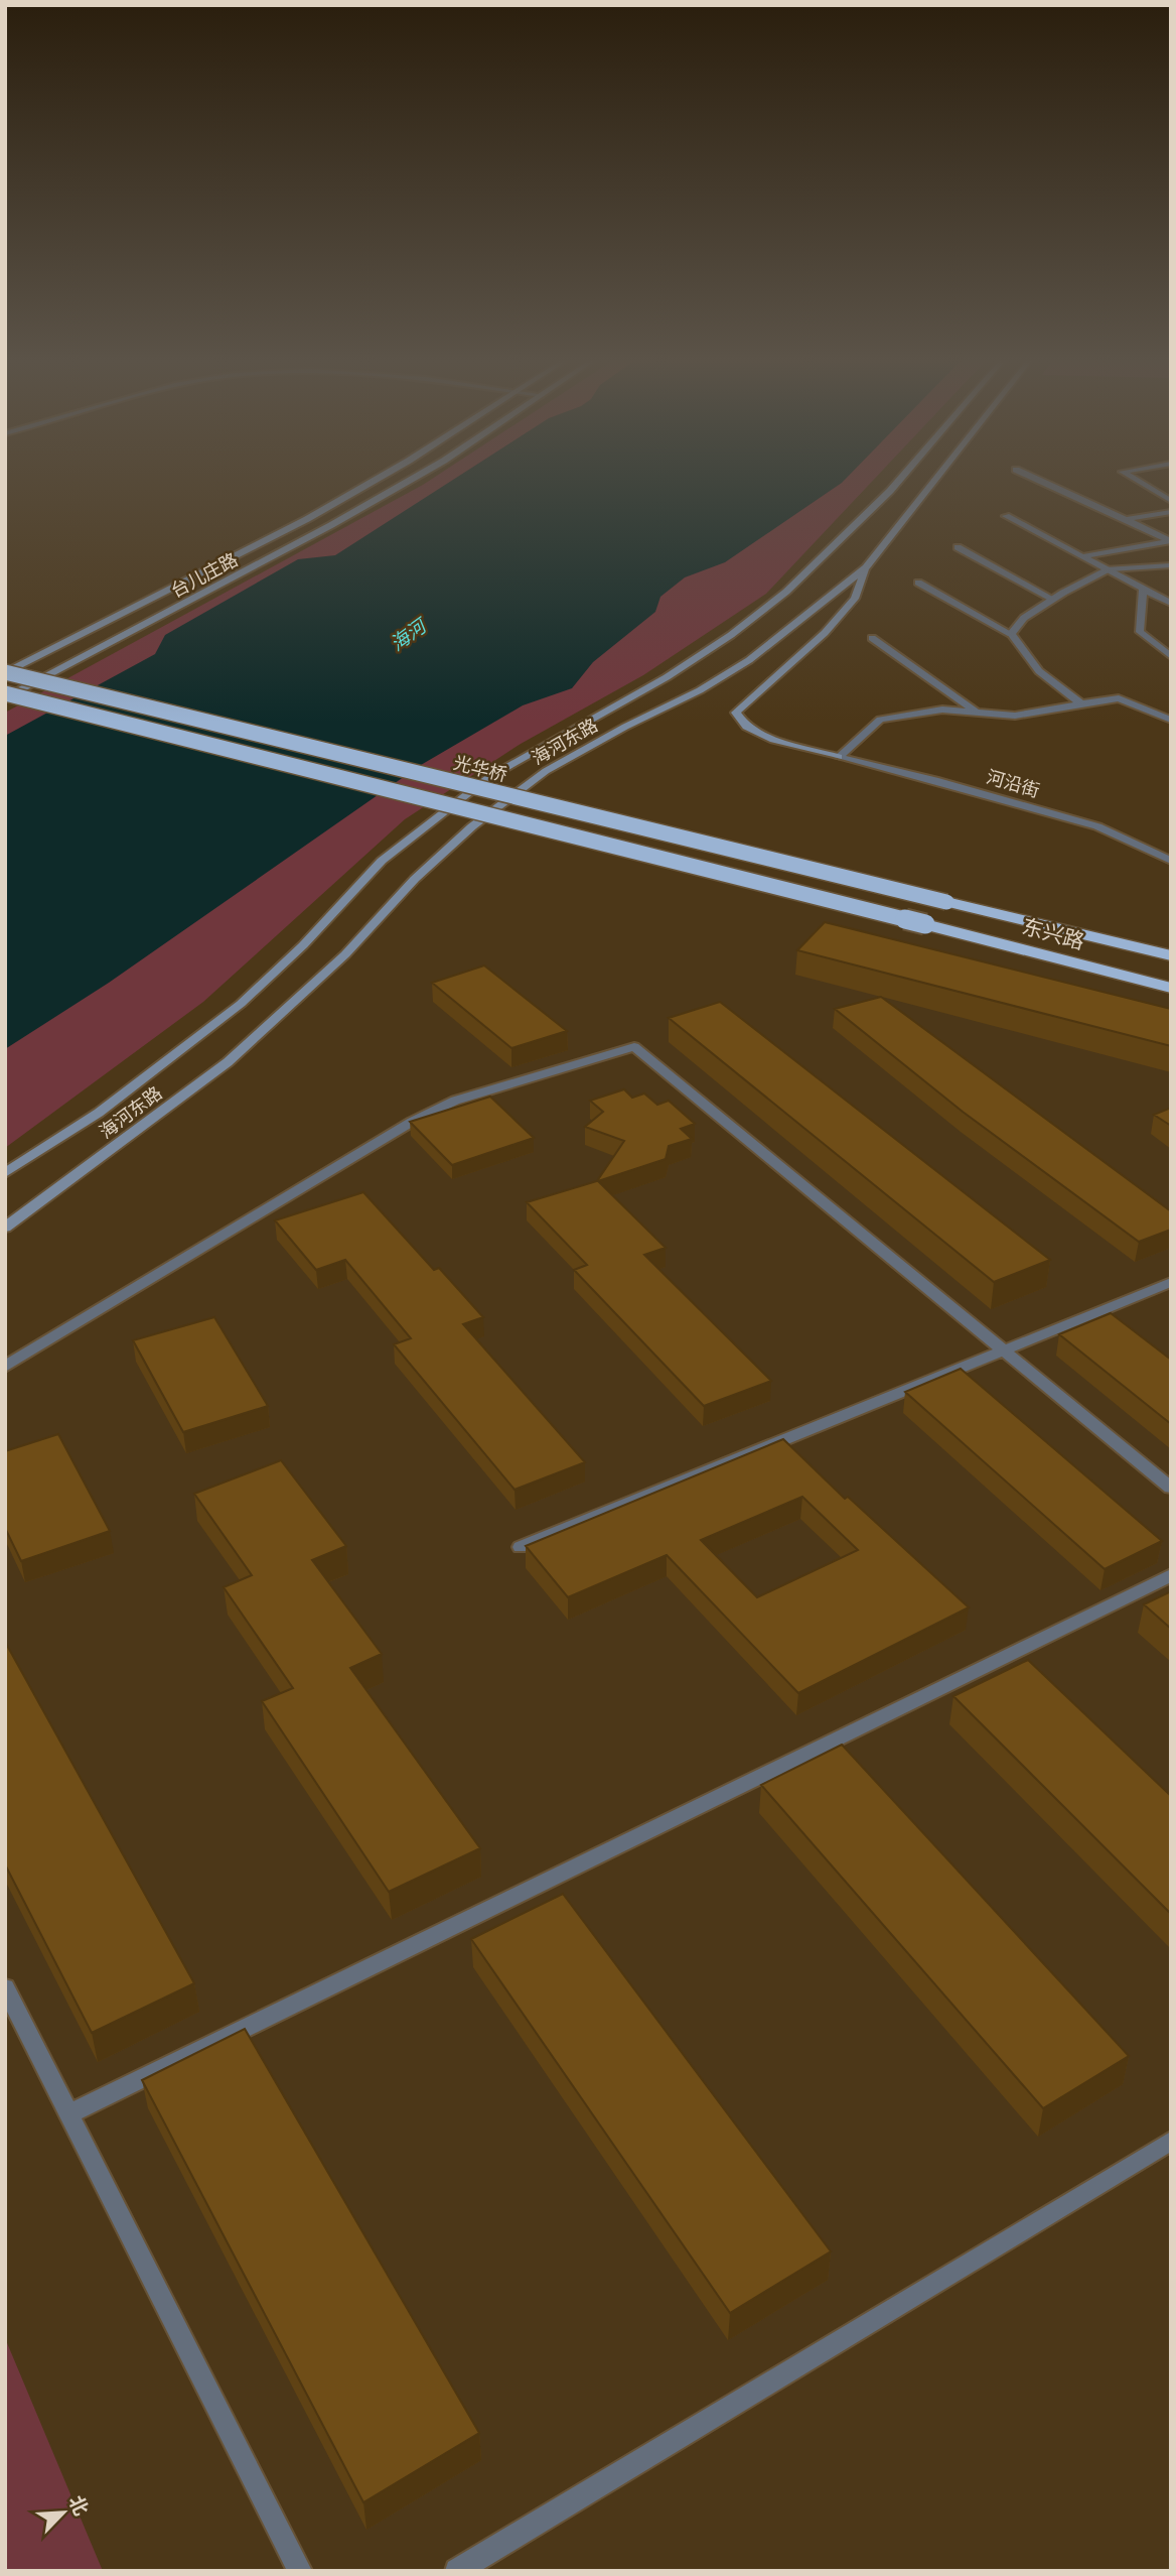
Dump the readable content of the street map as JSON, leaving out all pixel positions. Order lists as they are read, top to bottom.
{
  "streets": {
    "highway": ["光华桥", "东兴路"],
    "main road": ["台儿庄路", "海河东路"],
    "street": ["河沿街"]
  },
  "crossings": [
    ["台儿庄路", "光华桥"],
    ["光华桥", "东兴路"]
  ],
  "water": ["海河"],
  "north": "top right"
}
